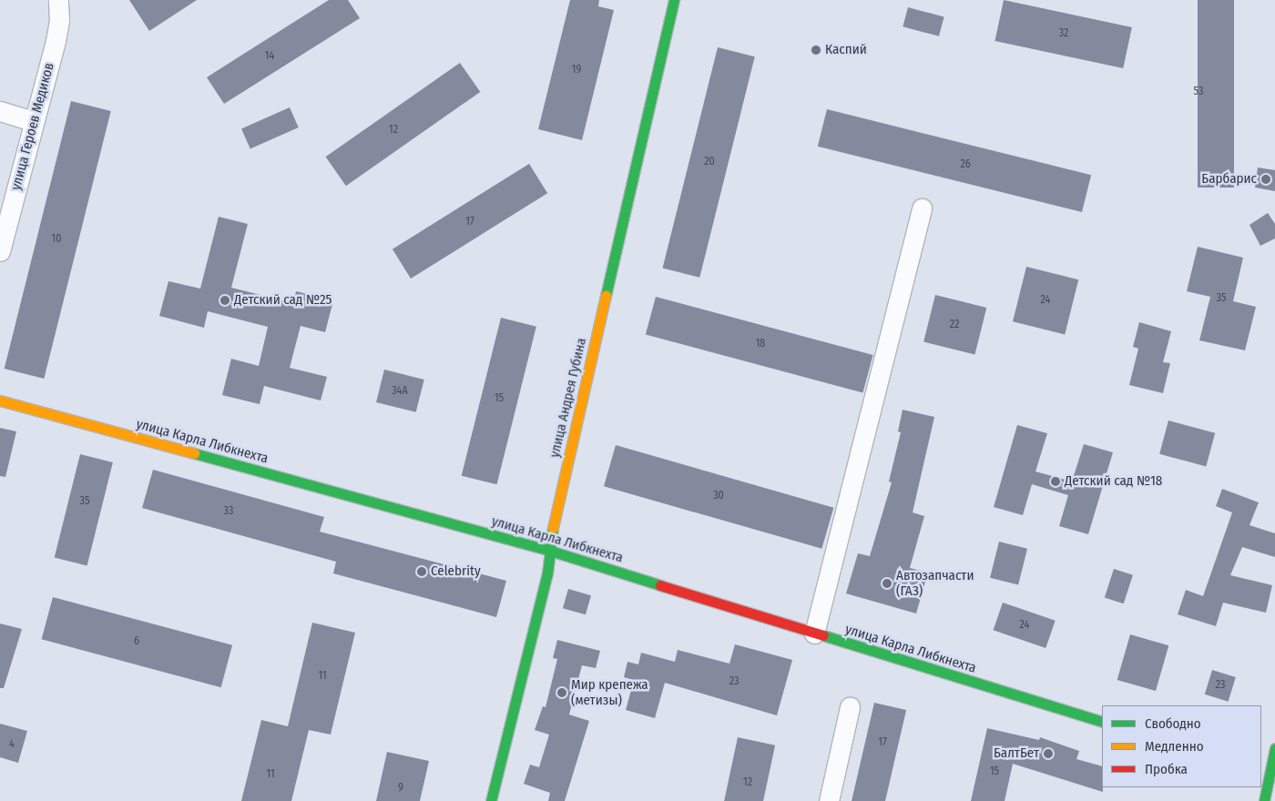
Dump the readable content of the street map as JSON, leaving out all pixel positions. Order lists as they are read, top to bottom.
{
  "streets": {
    "street": ["улица Героев Медиков", "улица Андрея Губина", "улица Карла Либкнехта"]
  },
  "crossings": [
    ["улица Андрея Губина", "улица Карла Либкнехта"]
  ],
  "places": [
    "Каспий",
    "Барбарис",
    "Детский сад №25",
    "Детский сад №18",
    "Celebrity",
    "Автозапчасти (ГАЗ)",
    "Мир крепежа (метизы)",
    "БалтБет"
  ],
  "house_numbers": [
    "32",
    "14",
    "19",
    "53",
    "12",
    "20",
    "26",
    "17",
    "10",
    "35",
    "24",
    "22",
    "18",
    "34А",
    "15",
    "30",
    "35",
    "33",
    "24",
    "6",
    "11",
    "23",
    "23",
    "17",
    "4",
    "15",
    "11",
    "12",
    "9"
  ],
  "legend": ["Свободно", "Медленно", "Пробка"]
}
